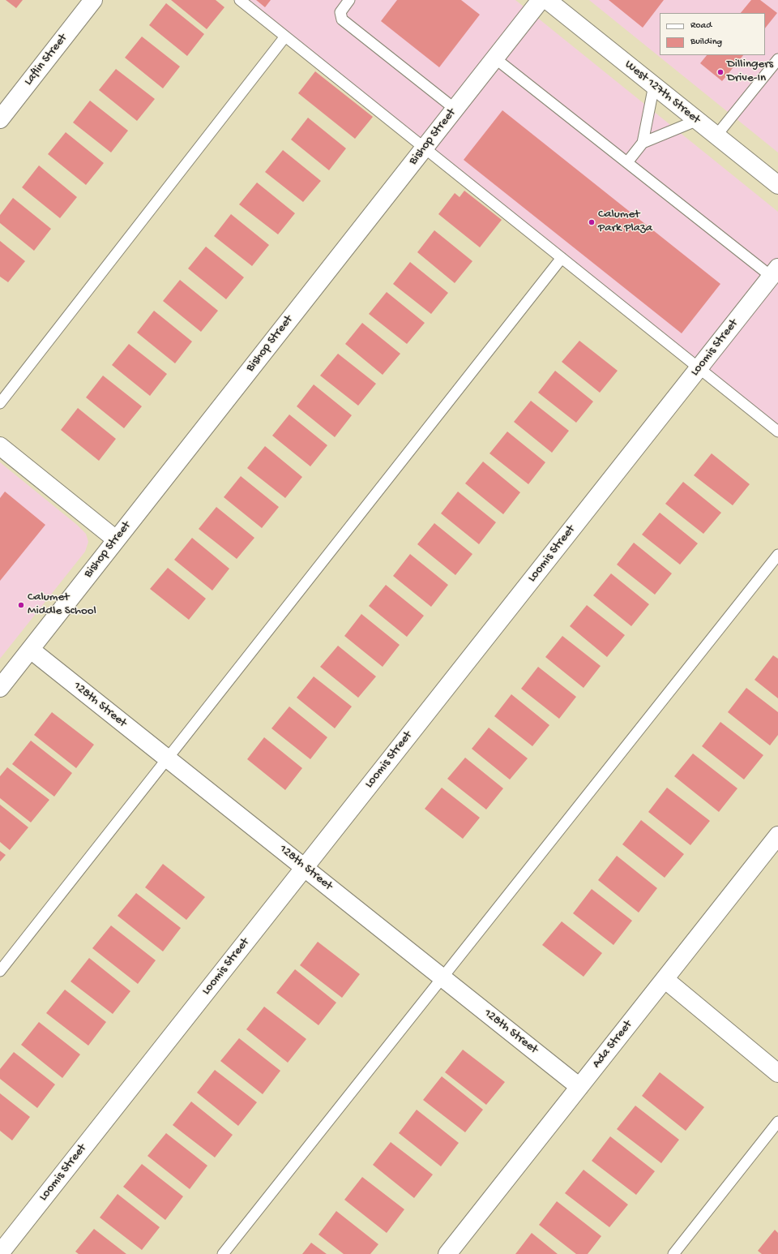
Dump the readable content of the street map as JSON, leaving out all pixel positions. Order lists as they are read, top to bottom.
{
  "streets": {
    "street": [
      "Laflin Street",
      "West 127th Street",
      "Bishop Street",
      "Loomis Street",
      "128th Street",
      "Ada Street"
    ]
  },
  "crossings": [
    ["Bishop Street", "128th Street"],
    ["Loomis Street", "128th Street"],
    ["128th Street", "Ada Street"]
  ],
  "places": ["Dillingers Drive-In", "Calumet Park Plaza", "Calumet Middle School"],
  "legend": ["Road", "Building"]
}
